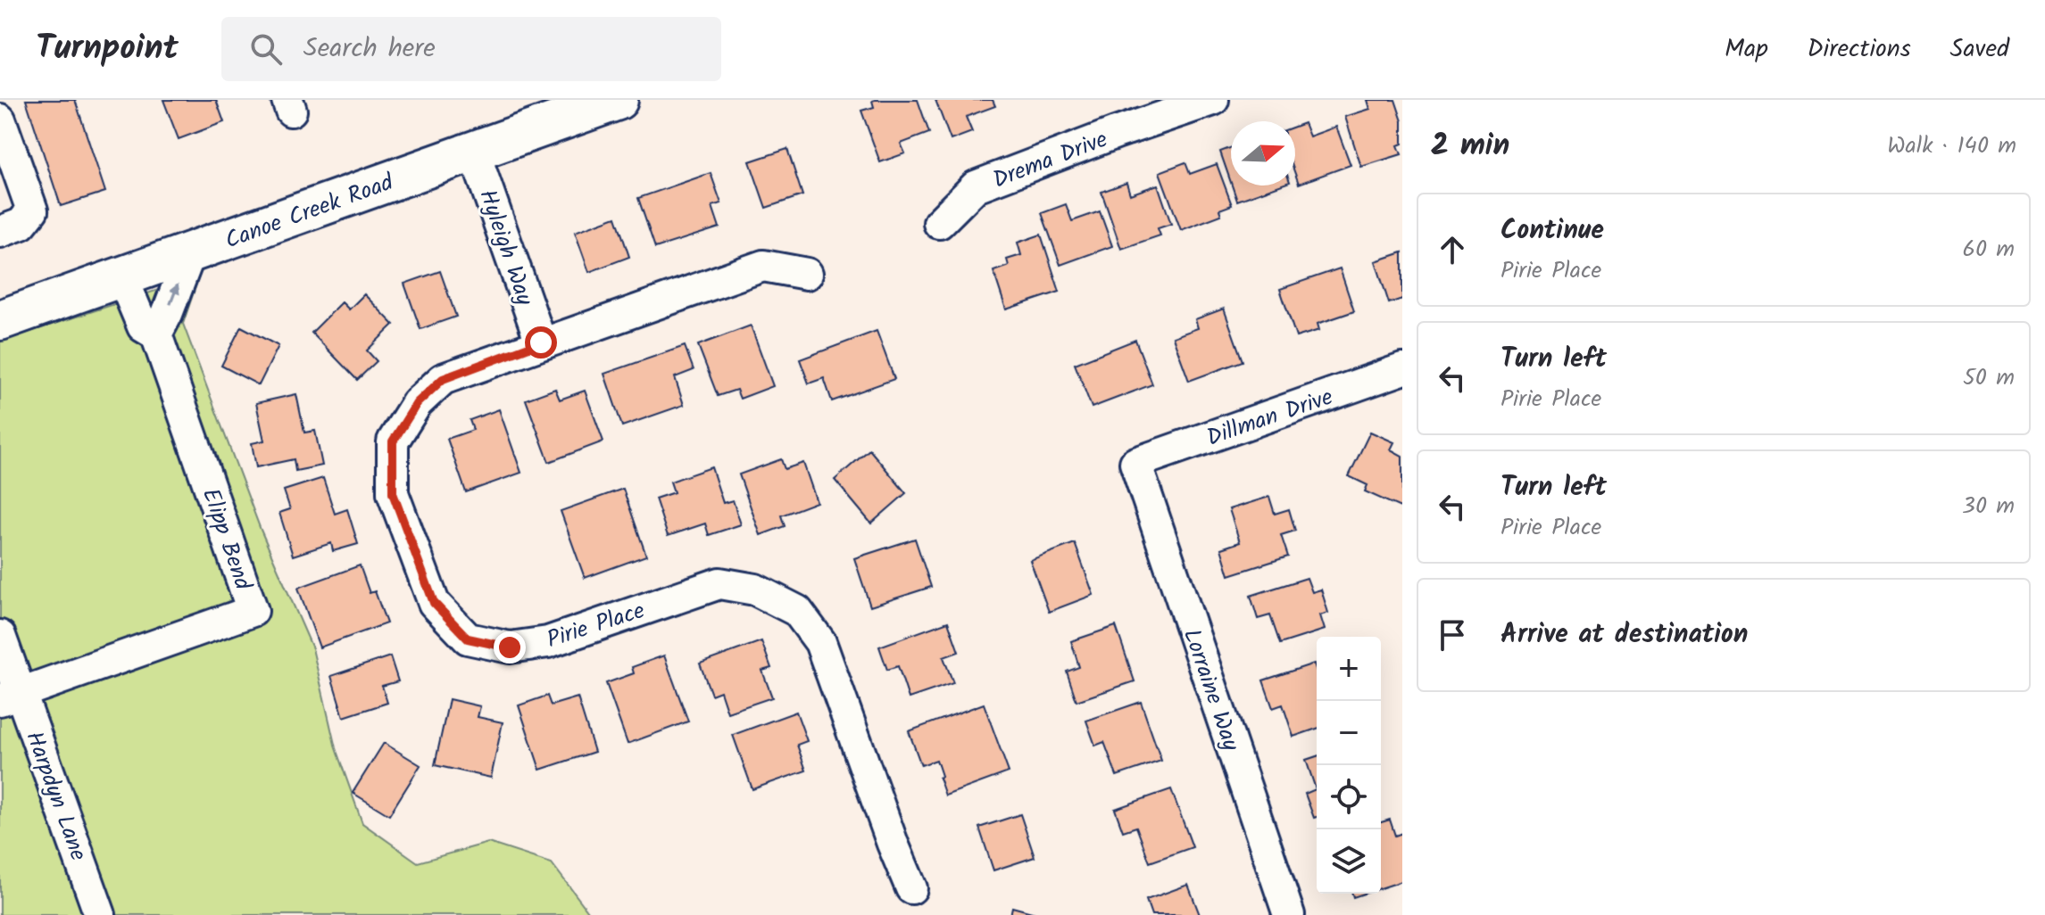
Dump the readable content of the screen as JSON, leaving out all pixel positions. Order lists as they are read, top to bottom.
{
  "streets": {
    "main road": ["Canoe Creek Road"],
    "street": [
      "Drema Drive",
      "Hyleigh Way",
      "Dillman Drive",
      "Elipp Bend",
      "Pirie Place",
      "Lorraine Way",
      "Harpdyn Lane"
    ]
  },
  "crossings": [
    ["Canoe Creek Road", "Hyleigh Way"],
    ["Canoe Creek Road", "Elipp Bend"],
    ["Hyleigh Way", "Pirie Place"],
    ["Dillman Drive", "Lorraine Way"],
    ["Elipp Bend", "Harpdyn Lane"]
  ],
  "north": "right",
  "page": {
    "header": "Turnpoint",
    "search": "Search here",
    "nav": ["Map", "Directions", "Saved"],
    "heading": ["2 min", "Walk · 140 m"],
    "list": [
      ["Continue", "Pirie Place", "60 m"],
      ["Turn left", "Pirie Place", "50 m"],
      ["Turn left", "Pirie Place", "30 m"],
      "Arrive at destination"
    ],
    "map_buttons": ["+", "−"]
  }
}
